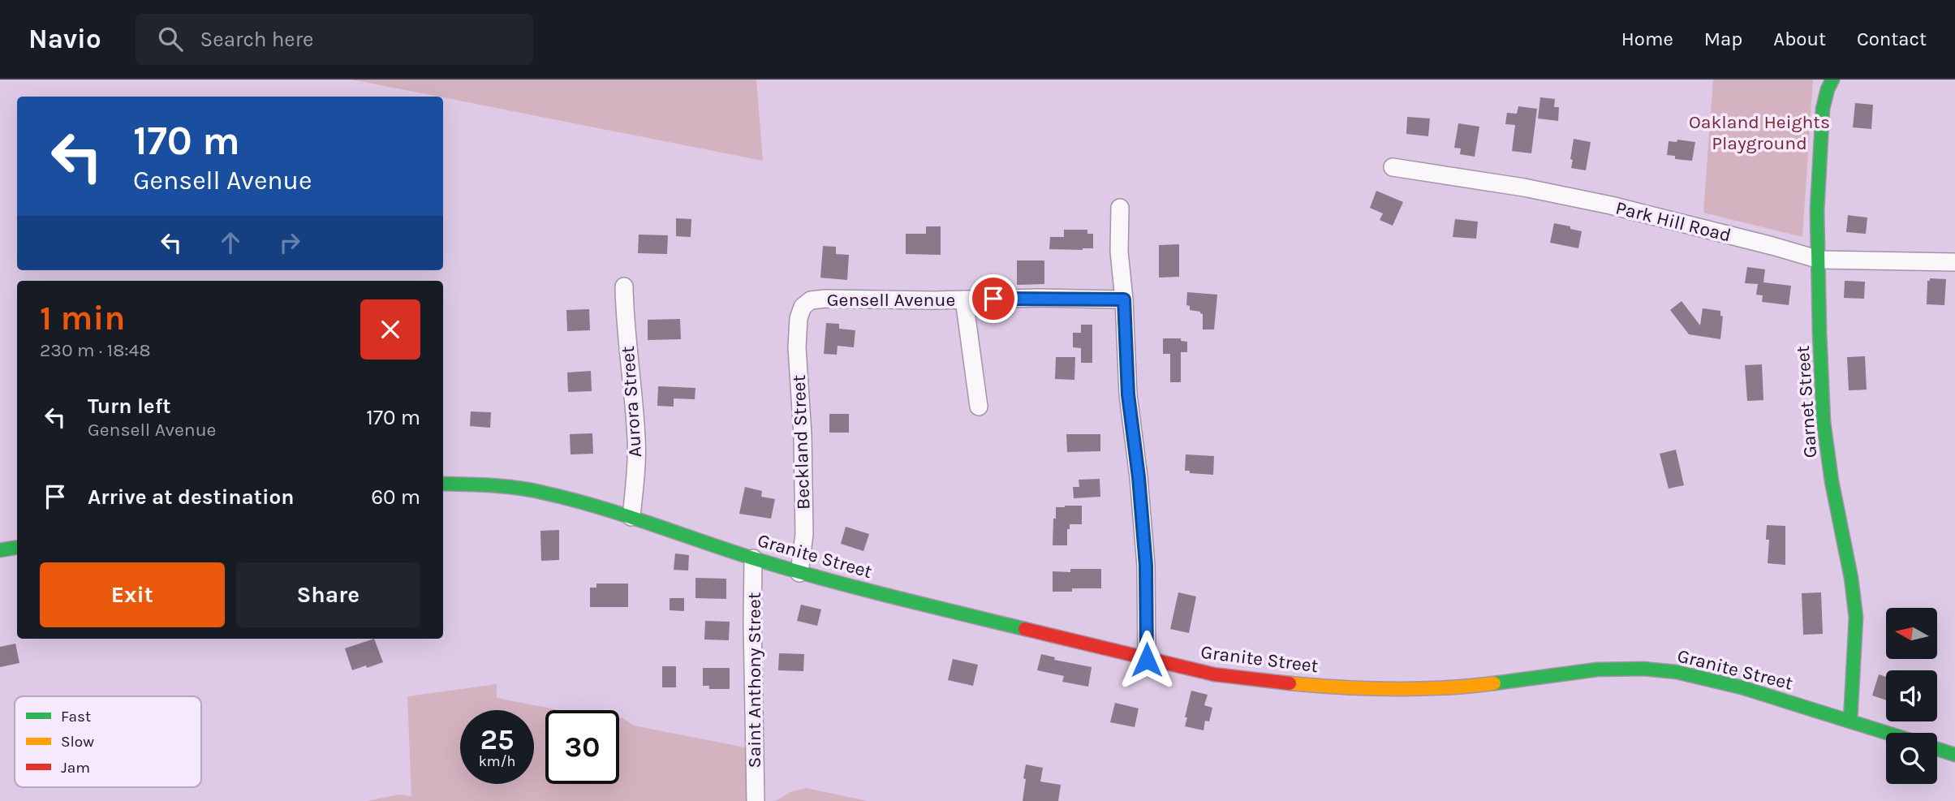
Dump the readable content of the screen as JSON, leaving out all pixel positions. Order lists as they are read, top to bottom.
{
  "streets": {
    "street": [
      "Park Hill Road",
      "Gensell Avenue",
      "Aurora Street",
      "Garnet Street",
      "Beckland Street",
      "Granite Street",
      "Saint Anthony Street"
    ]
  },
  "crossings": [
    ["Park Hill Road", "Garnet Street"],
    ["Gensell Avenue", "Beckland Street"],
    ["Aurora Street", "Granite Street"],
    ["Garnet Street", "Granite Street"],
    ["Beckland Street", "Granite Street"],
    ["Granite Street", "Saint Anthony Street"]
  ],
  "parks": ["Oakland Heights Playground"],
  "legend": ["Fast", "Slow", "Jam"],
  "north": "left",
  "page": {
    "header": "Navio",
    "search": "Search here",
    "nav": [
      "Home",
      "Map",
      "About",
      "Contact"
    ],
    "turn": ["170 m", "Gensell Avenue"],
    "heading": ["1 min", "230 m · 18:48"],
    "list": [
      {
        "name": "Turn left",
        "note": "Gensell Avenue",
        "value": "170 m"
      },
      {
        "name": "Arrive at destination",
        "value": "60 m"
      }
    ],
    "buttons": ["Exit", "Share"],
    "speed": "25 km/h",
    "limit": "30"
  }
}
